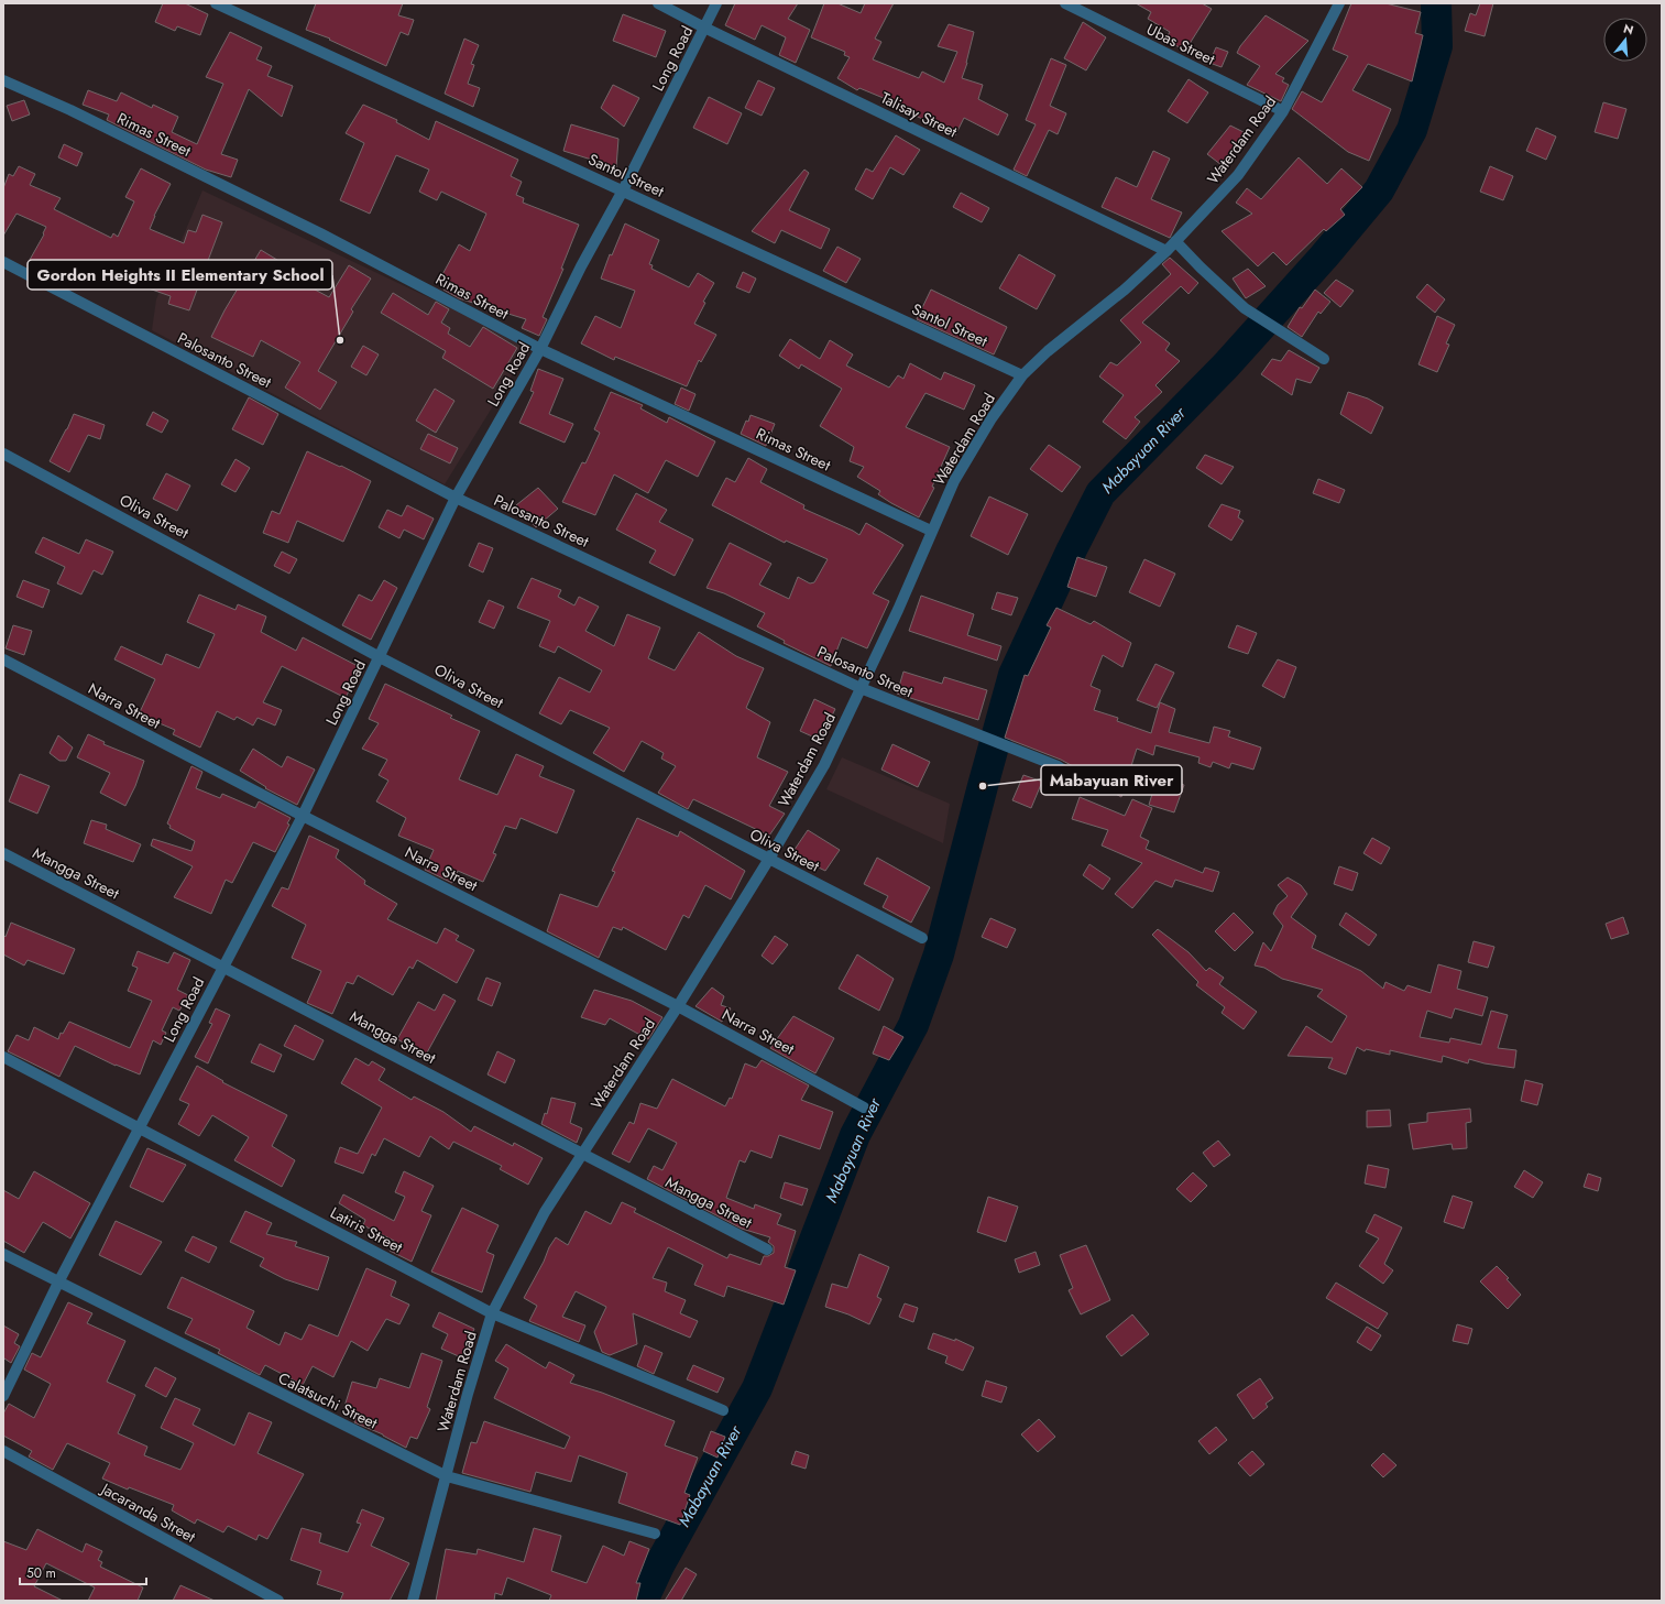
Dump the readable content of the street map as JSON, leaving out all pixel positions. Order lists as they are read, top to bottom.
{
  "streets": {
    "street": [
      "Ubas Street",
      "Long Road",
      "Talisay Street",
      "Rimas Street",
      "Waterdam Road",
      "Santol Street",
      "Palosanto Street",
      "Oliva Street",
      "Narra Street",
      "Mangga Street",
      "Latiris Street",
      "Calatsuchi Street",
      "Jacaranda Street"
    ]
  },
  "crossings": [
    ["Ubas Street", "Waterdam Road"],
    ["Long Road", "Talisay Street"],
    ["Long Road", "Rimas Street"],
    ["Long Road", "Santol Street"],
    ["Long Road", "Palosanto Street"],
    ["Long Road", "Oliva Street"],
    ["Long Road", "Narra Street"],
    ["Long Road", "Mangga Street"],
    ["Long Road", "Latiris Street"],
    ["Long Road", "Calatsuchi Street"],
    ["Talisay Street", "Waterdam Road"],
    ["Rimas Street", "Waterdam Road"],
    ["Waterdam Road", "Santol Street"],
    ["Waterdam Road", "Palosanto Street"],
    ["Waterdam Road", "Oliva Street"],
    ["Waterdam Road", "Narra Street"],
    ["Waterdam Road", "Mangga Street"],
    ["Waterdam Road", "Latiris Street"],
    ["Waterdam Road", "Calatsuchi Street"]
  ],
  "water": ["Mabayuan River"],
  "places": ["Gordon Heights II Elementary School", "Mabayuan River"],
  "scale_bar": "50 m",
  "north": "top"
}
